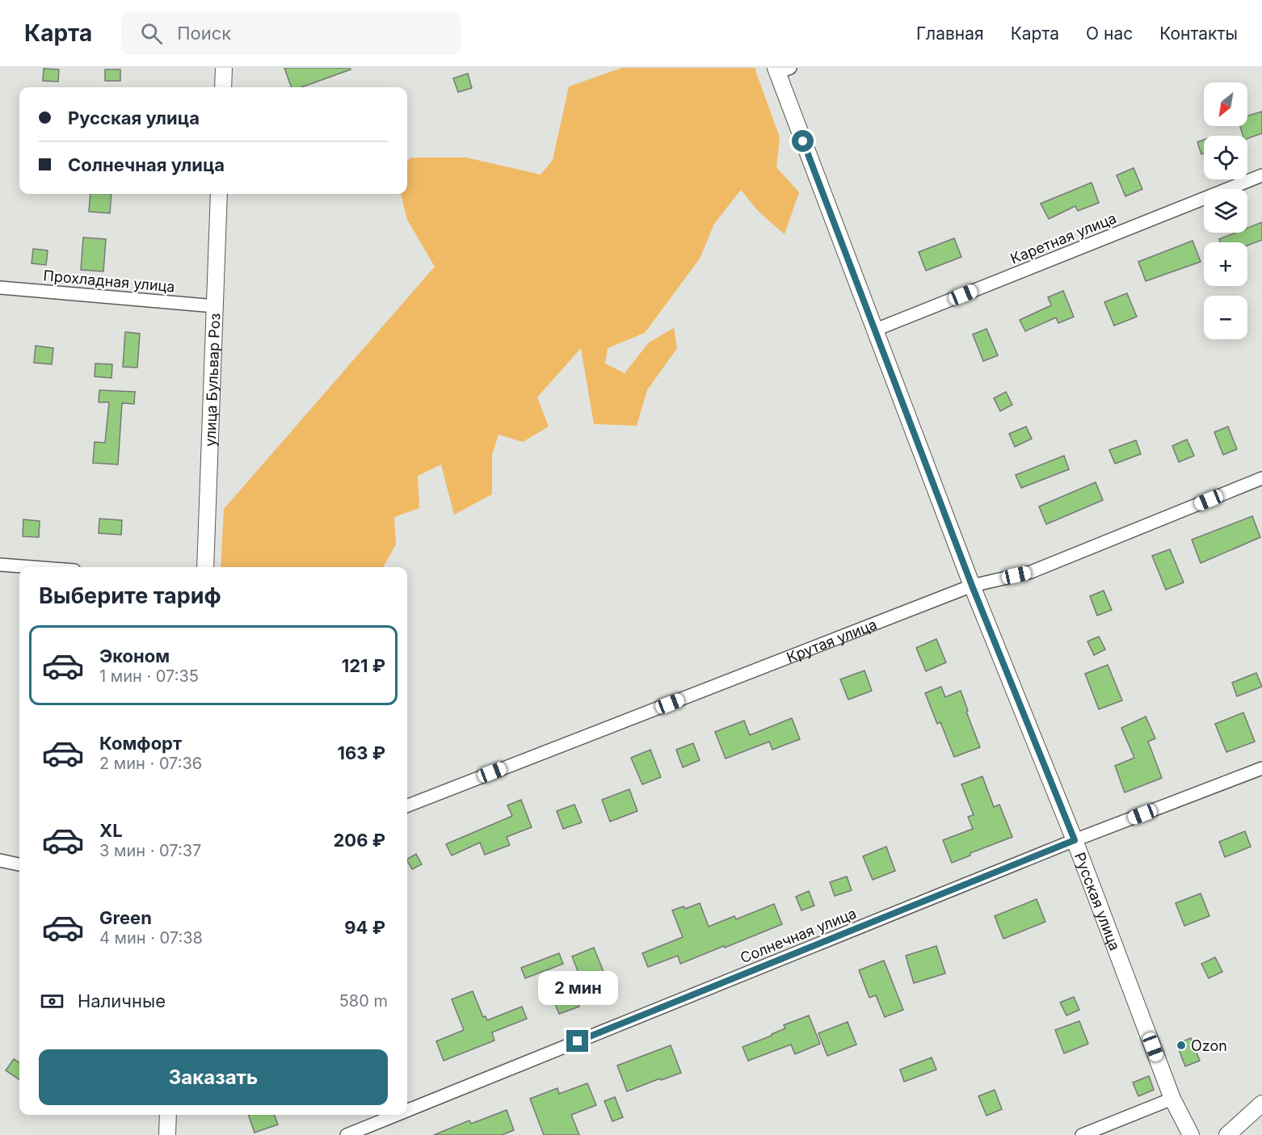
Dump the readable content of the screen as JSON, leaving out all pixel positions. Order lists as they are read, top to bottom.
{
  "streets": {
    "street": [
      "Каретная улица",
      "Прохладная улица",
      "улица Бульвар Роз",
      "Крутая улица",
      "Русская улица",
      "Солнечная улица"
    ]
  },
  "crossings": [
    ["Каретная улица", "Русская улица"],
    ["Прохладная улица", "улица Бульвар Роз"],
    ["Крутая улица", "Русская улица"],
    ["Русская улица", "Солнечная улица"]
  ],
  "places": ["Ozon"],
  "north": "bottom left",
  "page": {
    "header": "Карта",
    "search": "Поиск",
    "nav": [
      "Главная",
      "Карта",
      "О нас",
      "Контакты"
    ],
    "map_buttons": ["+", "−"],
    "banner": ["Русская улица", "Солнечная улица"],
    "heading": "Выберите тариф",
    "list": [
      {
        "name": "Эконом",
        "note": "1 мин · 07:35",
        "value": "121 ₽"
      },
      {
        "name": "Комфорт",
        "note": "2 мин · 07:36",
        "value": "163 ₽"
      },
      {
        "name": "XL",
        "note": "3 мин · 07:37",
        "value": "206 ₽"
      },
      {
        "name": "Green",
        "note": "4 мин · 07:38",
        "value": "94 ₽"
      }
    ],
    "bubble": "2 мин",
    "pay": ["Наличные", "580 m"],
    "buttons": "Заказать"
  }
}
